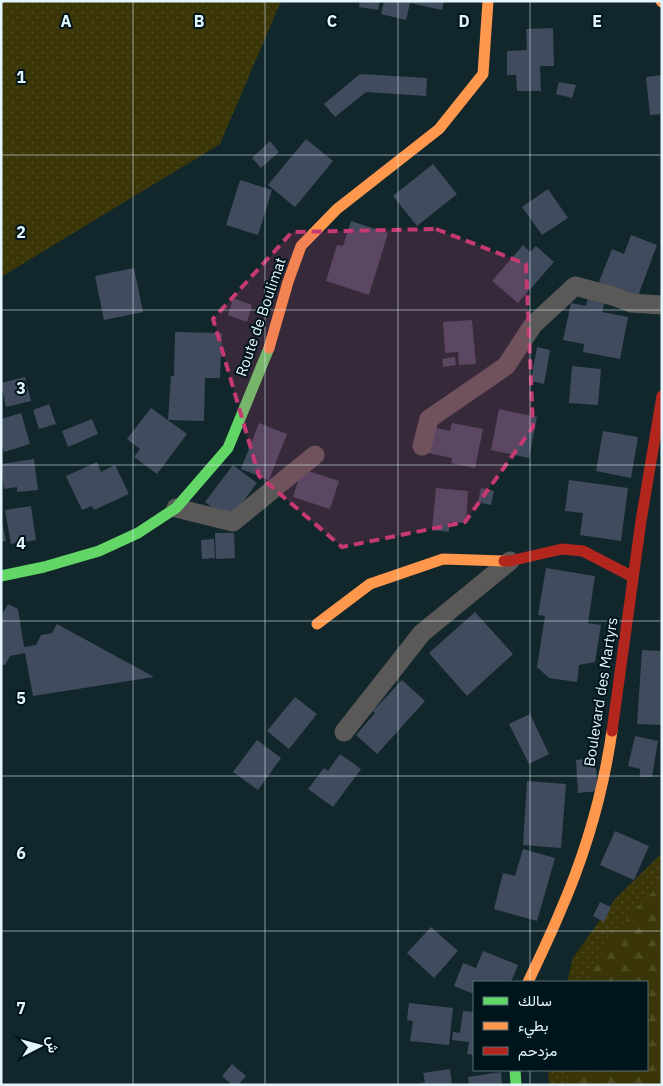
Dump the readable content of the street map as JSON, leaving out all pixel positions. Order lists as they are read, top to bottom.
{
  "streets": {
    "main road": ["Route de Boulimat", "Boulevard des Martyrs"]
  },
  "legend": ["سالك", "بطيء", "مزدحم"],
  "north": "right",
  "grid": {
    "columns": [
      "A",
      "B",
      "C",
      "D",
      "E"
    ],
    "rows": [
      "1",
      "2",
      "3",
      "4",
      "5",
      "6",
      "7"
    ]
  }
}
